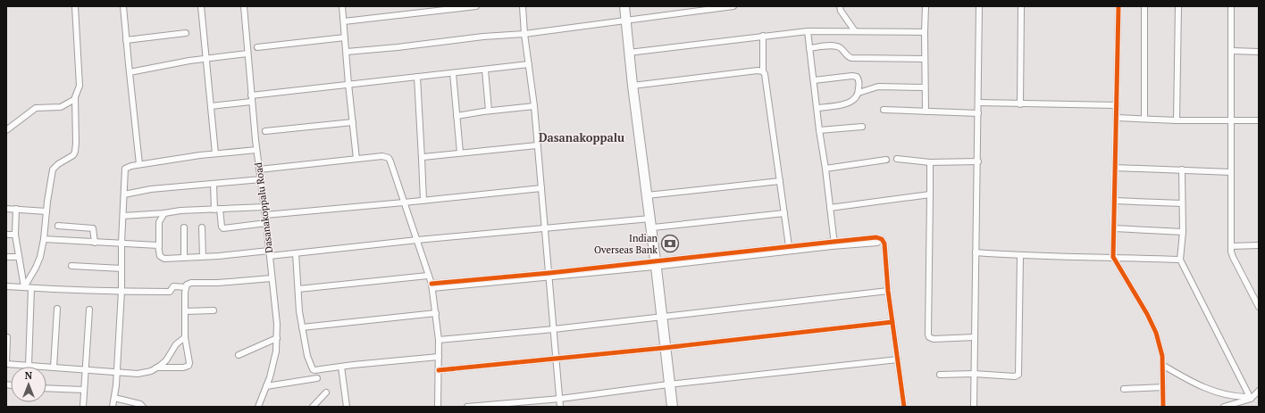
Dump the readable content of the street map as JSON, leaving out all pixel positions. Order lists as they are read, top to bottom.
{
  "streets": {
    "street": ["Dasanakoppalu Road"]
  },
  "districts": ["Dasanakoppalu"],
  "places": {
    "bank": ["Indian Overseas Bank"]
  },
  "north": "top"
}
